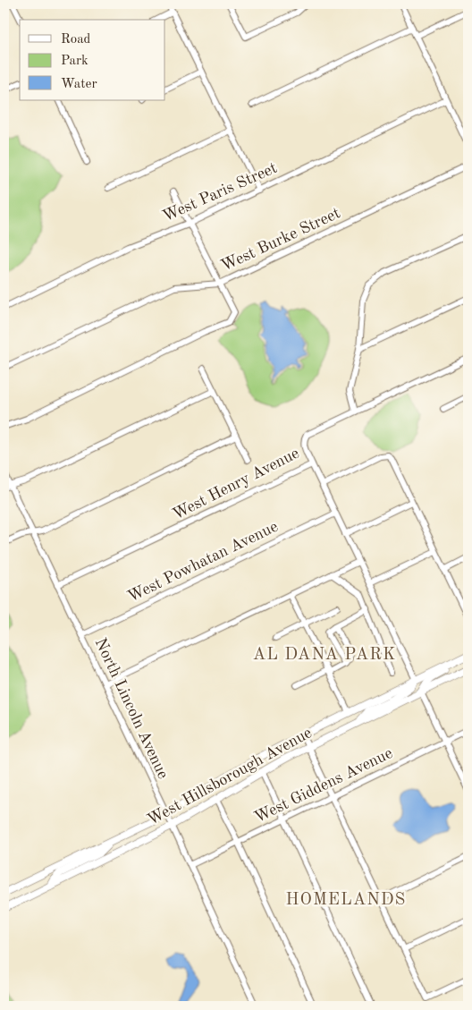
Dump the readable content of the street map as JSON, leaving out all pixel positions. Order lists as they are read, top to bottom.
{
  "streets": {
    "main road": ["West Hillsborough Avenue"],
    "street": [
      "West Paris Street",
      "West Burke Street",
      "West Henry Avenue",
      "West Powhatan Avenue",
      "North Lincoln Avenue",
      "West Giddens Avenue"
    ]
  },
  "crossings": [
    ["West Henry Avenue", "North Lincoln Avenue"],
    ["West Powhatan Avenue", "North Lincoln Avenue"],
    ["North Lincoln Avenue", "West Hillsborough Avenue"],
    ["North Lincoln Avenue", "West Giddens Avenue"]
  ],
  "districts": ["AL DANA PARK", "HOMELANDS"],
  "legend": ["Road", "Park", "Water"]
}
